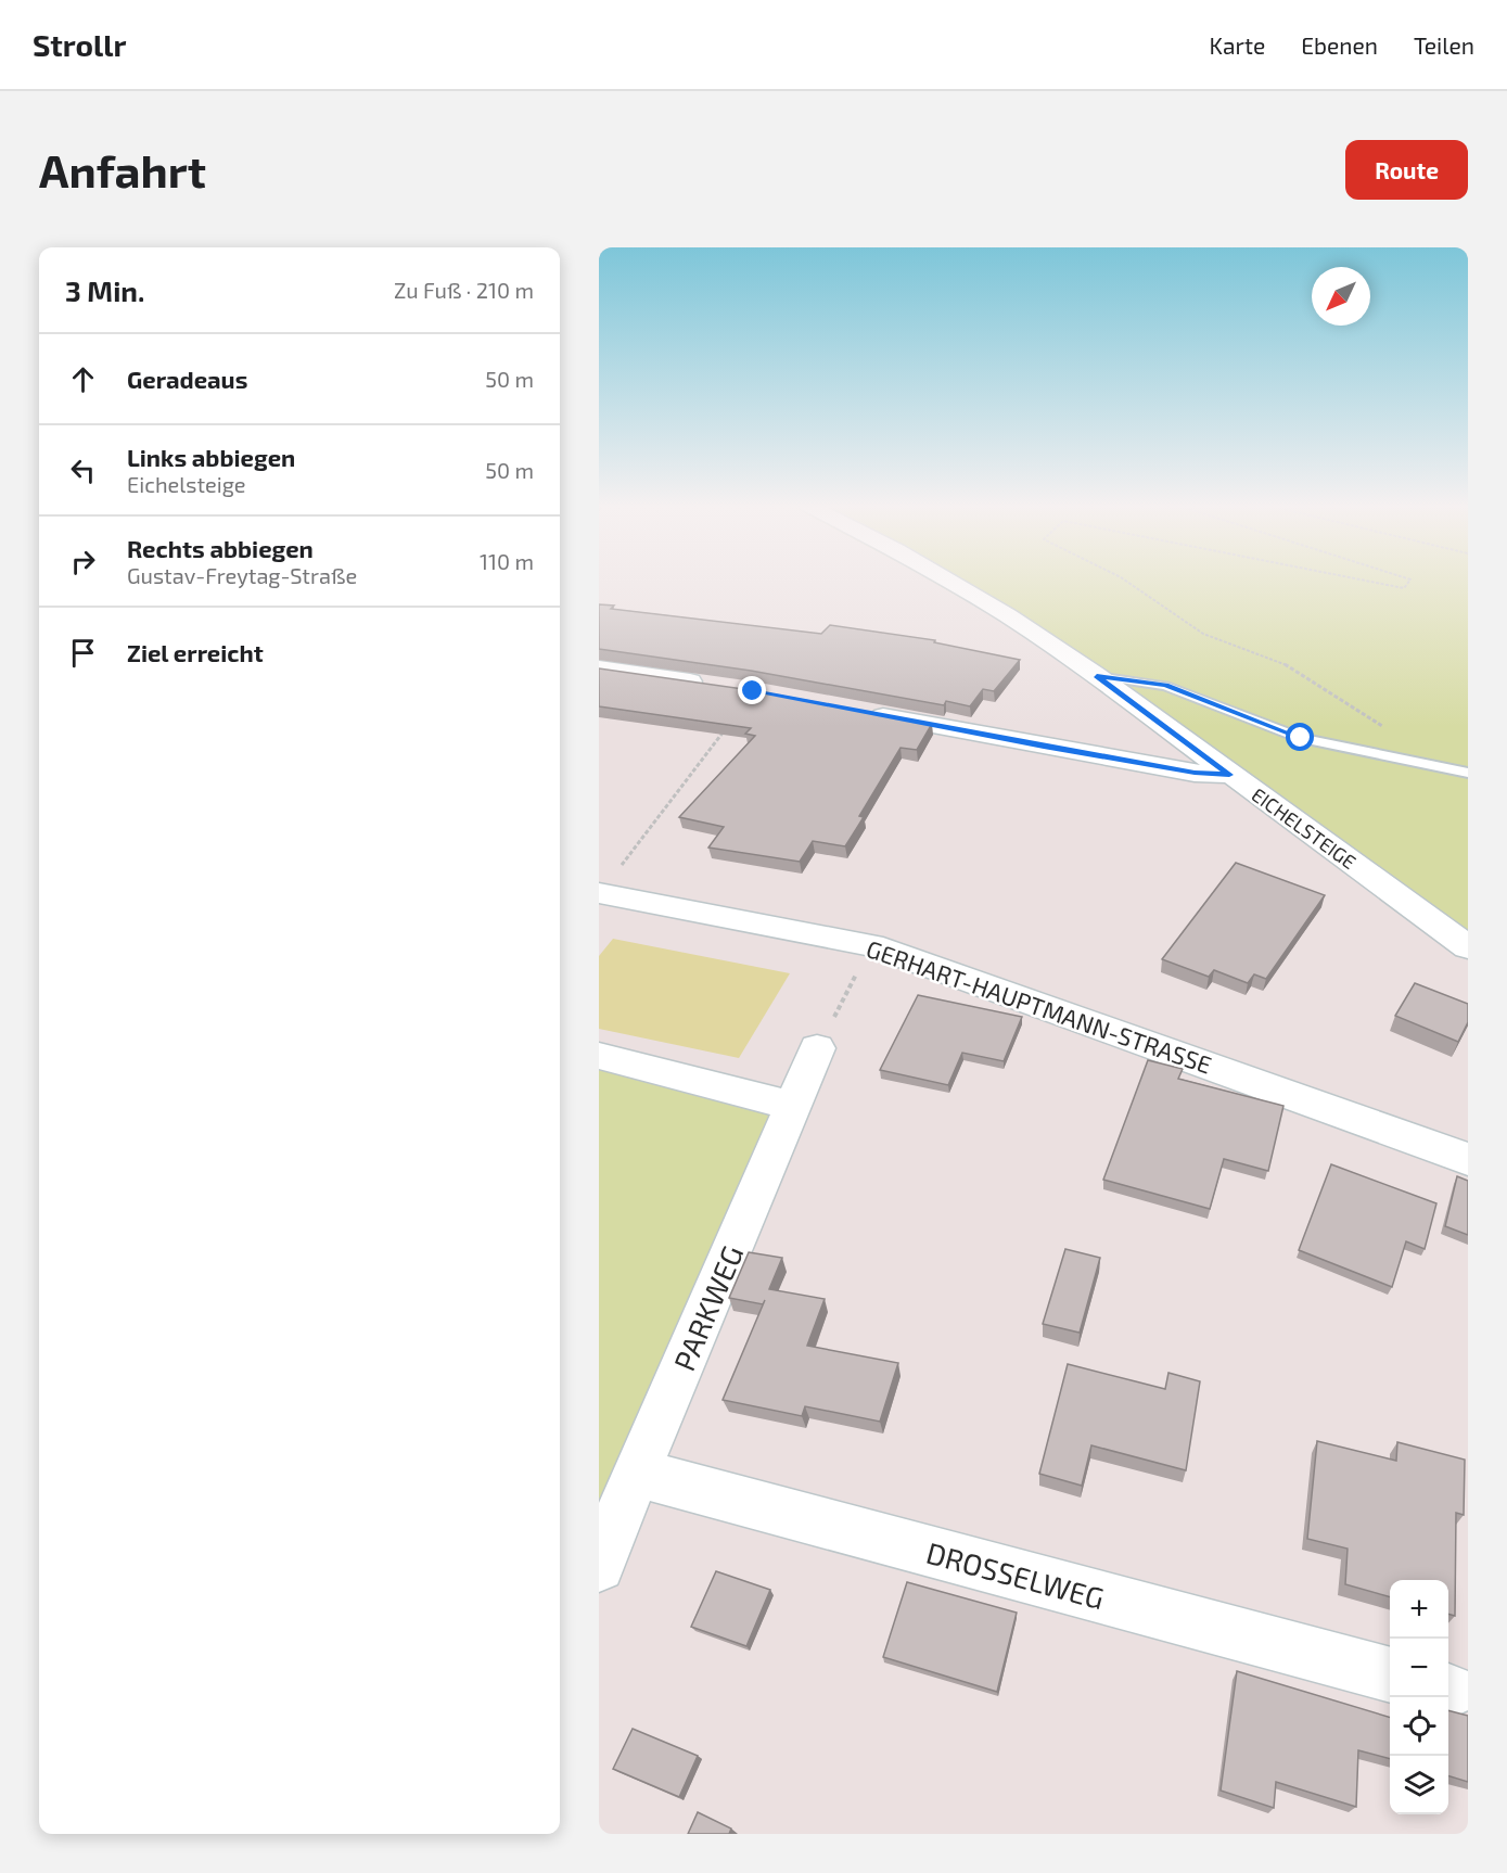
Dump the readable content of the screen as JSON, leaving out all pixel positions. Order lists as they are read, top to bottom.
{
  "streets": {
    "street": [
      "EICHELSTEIGE",
      "GERHART-HAUPTMANN-STRASSE",
      "PARKWEG",
      "DROSSELWEG"
    ]
  },
  "crossings": [
    ["PARKWEG", "DROSSELWEG"]
  ],
  "north": "bottom left",
  "page": {
    "header": "Strollr",
    "nav": ["Karte", "Ebenen", "Teilen"],
    "buttons": "Route",
    "title": "Anfahrt",
    "heading": ["3 Min.", "Zu Fuß · 210 m"],
    "list": [
      ["Geradeaus", "50 m"],
      ["Links abbiegen", "Eichelsteige", "50 m"],
      ["Rechts abbiegen", "Gustav-Freytag-Straße", "110 m"],
      "Ziel erreicht"
    ],
    "map_buttons": ["+", "−"]
  }
}
